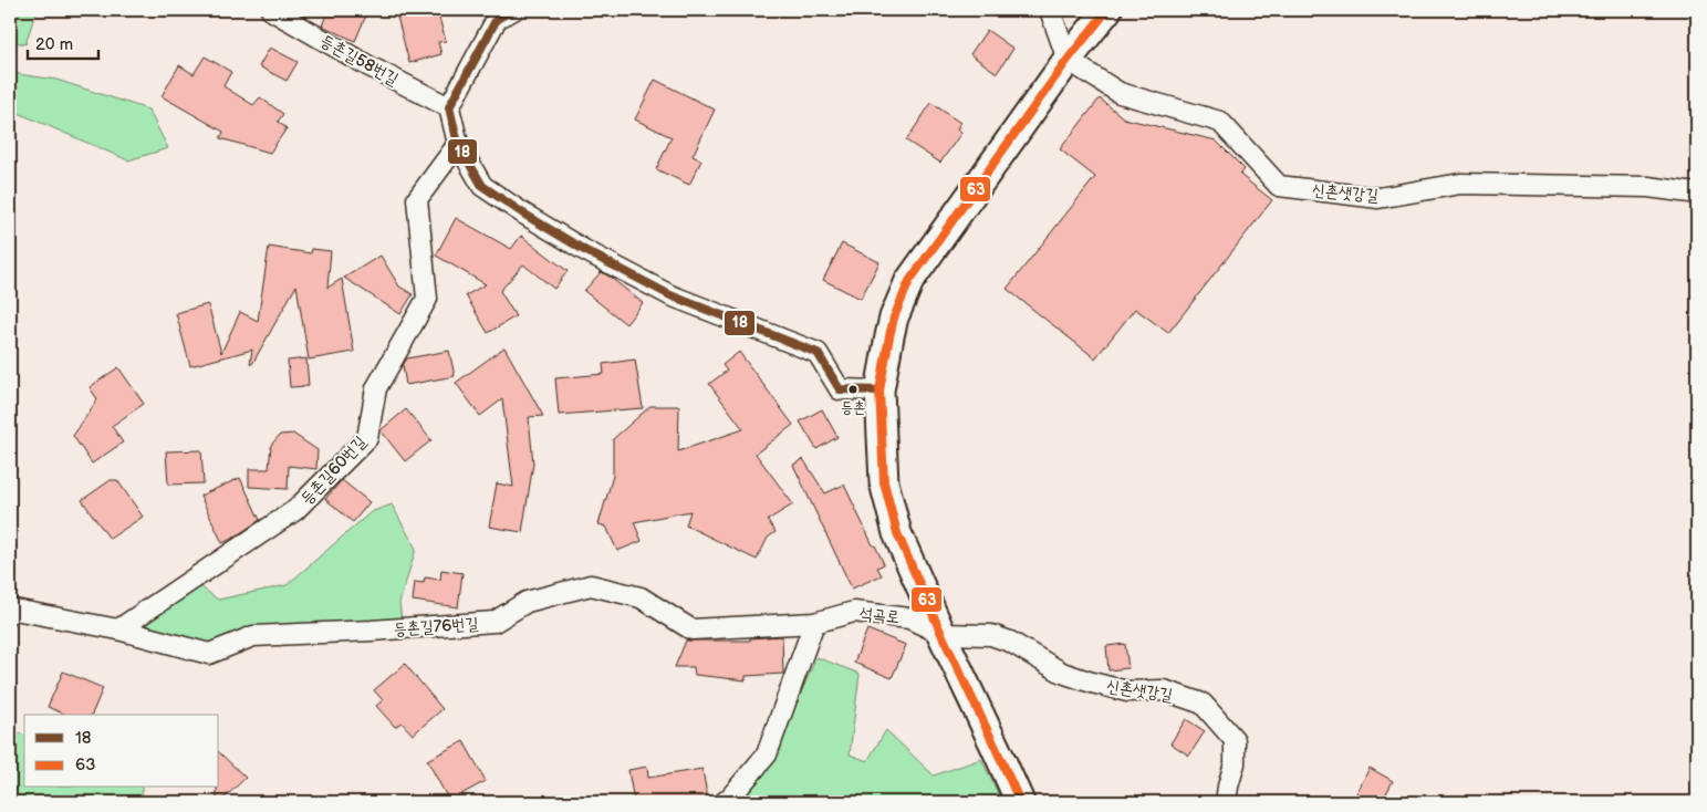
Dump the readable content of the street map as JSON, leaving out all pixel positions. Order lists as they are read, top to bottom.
{
  "streets": {
    "street": [
      "등촌길58번길",
      "신촌샛강길",
      "등촌길60번길",
      "석곡로",
      "등촌길76번길"
    ]
  },
  "crossings": [
    ["신촌샛강길", "석곡로"],
    ["등촌길60번길", "등촌길76번길"],
    ["석곡로", "등촌길76번길"]
  ],
  "places": ["등촌"],
  "lines": ["transit line 18", "transit line 63"],
  "legend": ["18", "63"],
  "scale_bar": "20 m"
}
